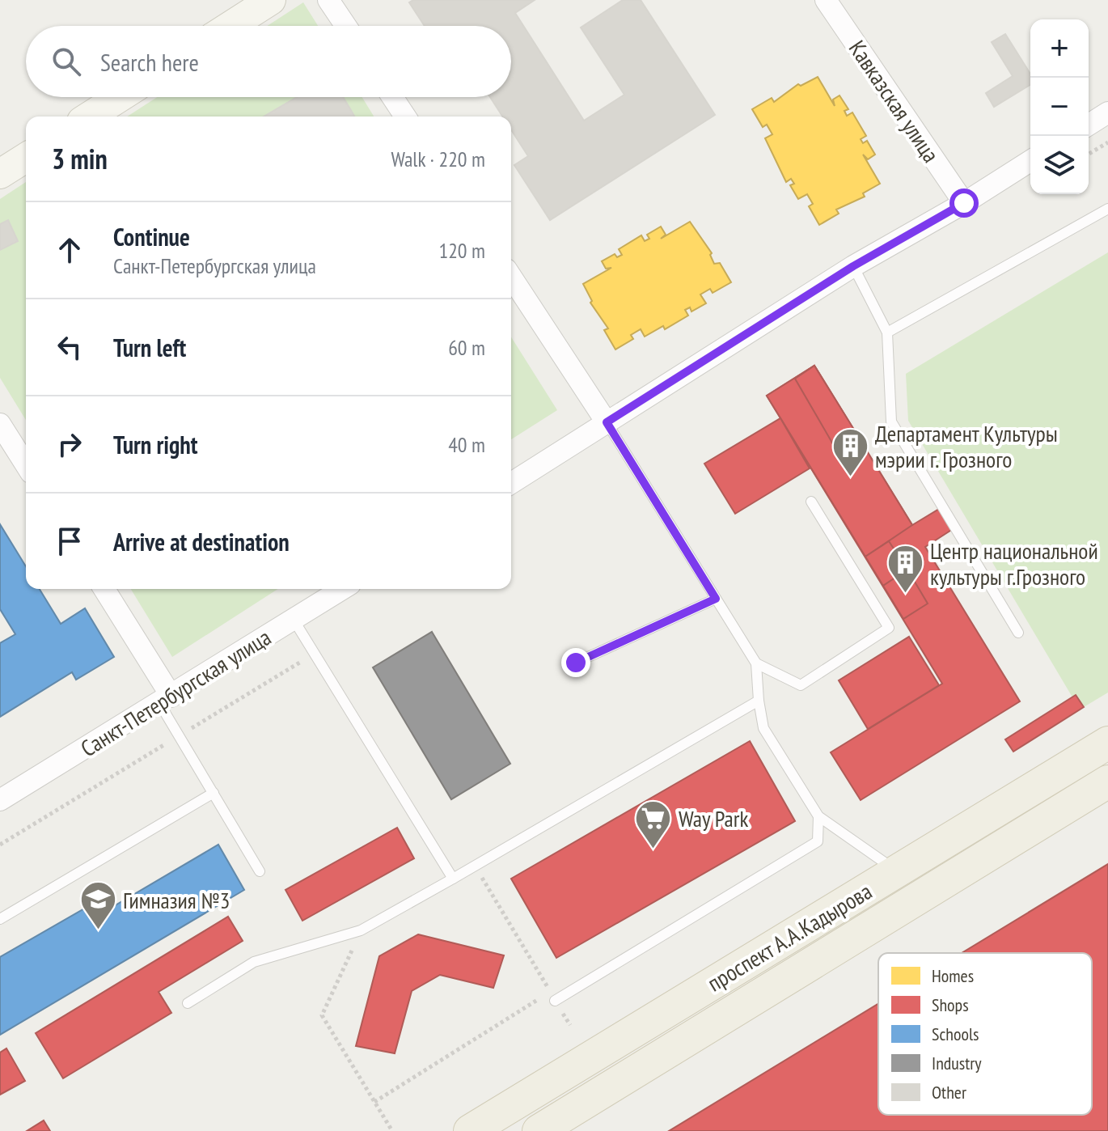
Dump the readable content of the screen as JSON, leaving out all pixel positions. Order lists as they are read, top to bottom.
{
  "streets": {
    "main road": ["проспект А.А.Кадырова"],
    "street": ["Кавказская улица", "Санкт-Петербургская улица"]
  },
  "places": {
    "building": ["Департамент Культуры мэрии г. Грозного", "Центр национальной культуры г.Грозного"],
    "supermarket": ["Way Park"],
    "school or university": ["Гимназия №3"]
  },
  "legend": [
    "Homes",
    "Shops",
    "Schools",
    "Industry",
    "Other"
  ],
  "page": {
    "map_buttons": ["+", "−"],
    "search": "Search here",
    "heading": ["3 min", "Walk · 220 m"],
    "list": [
      ["Continue", "Санкт-Петербургская улица", "120 m"],
      ["Turn left", "60 m"],
      ["Turn right", "40 m"],
      "Arrive at destination"
    ]
  }
}
